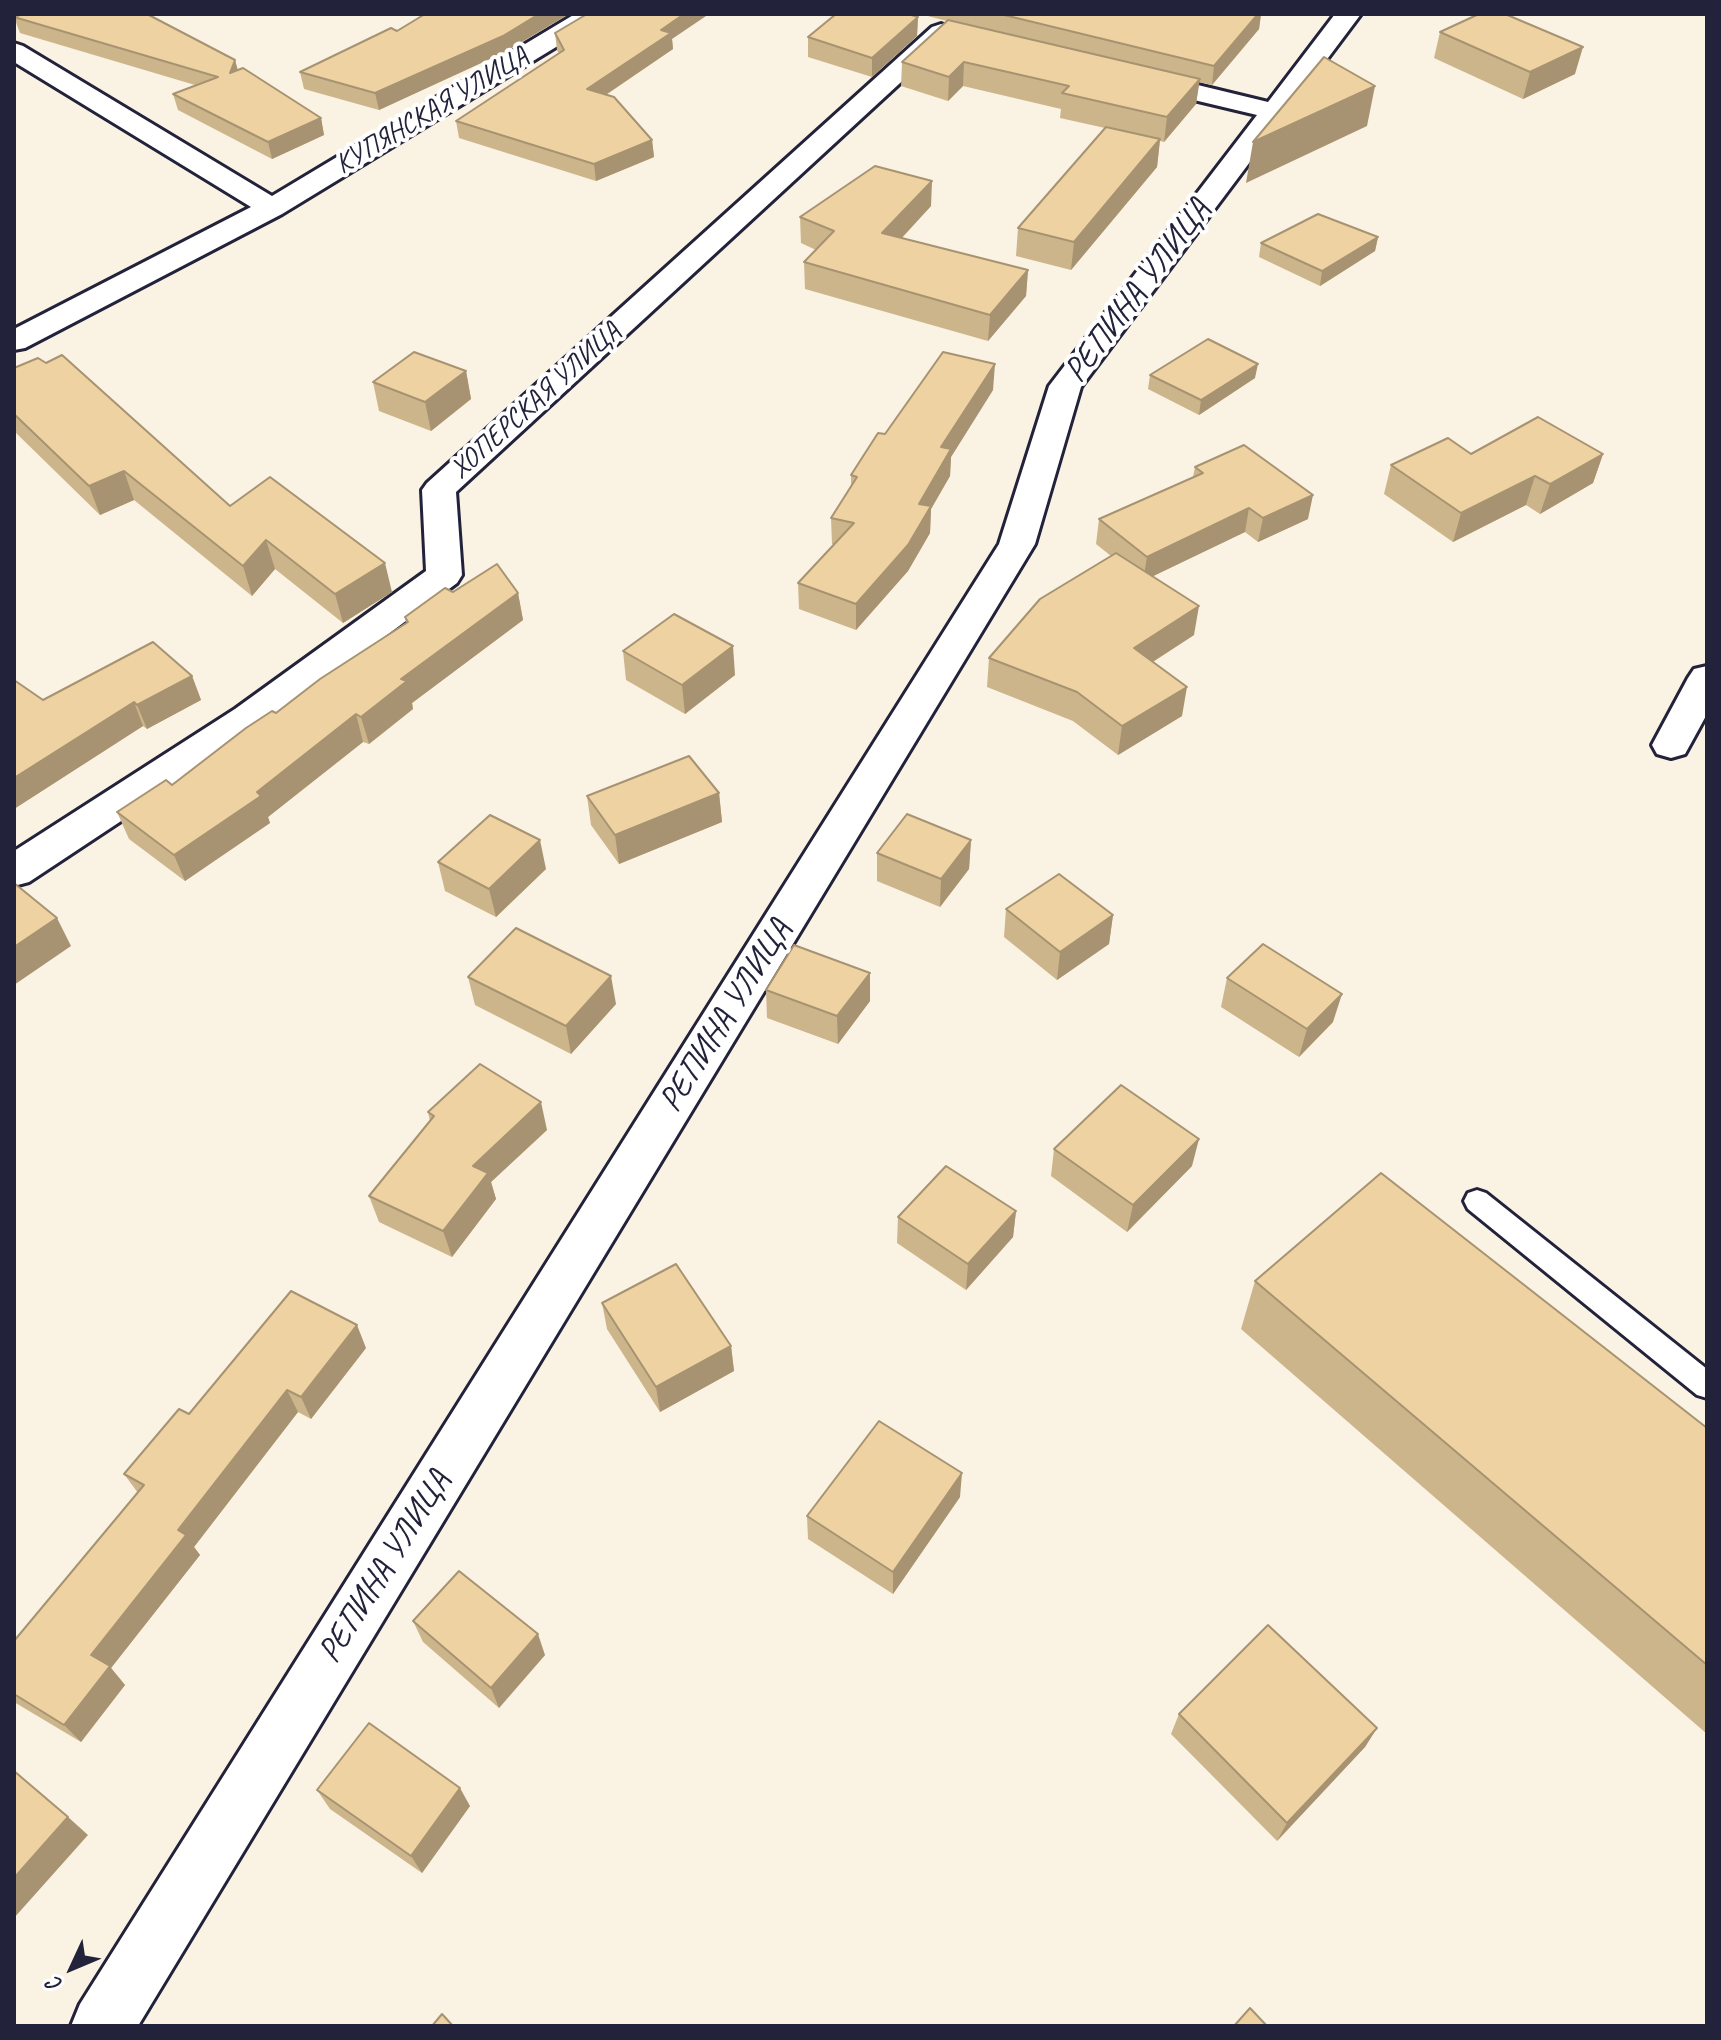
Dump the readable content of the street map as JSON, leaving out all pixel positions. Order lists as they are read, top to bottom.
{
  "streets": {
    "street": ["КУПЯНСКАЯ УЛИЦА", "РЕПИНА УЛИЦА", "ХОПЕРСКАЯ УЛИЦА"]
  },
  "north": "bottom left"
}
